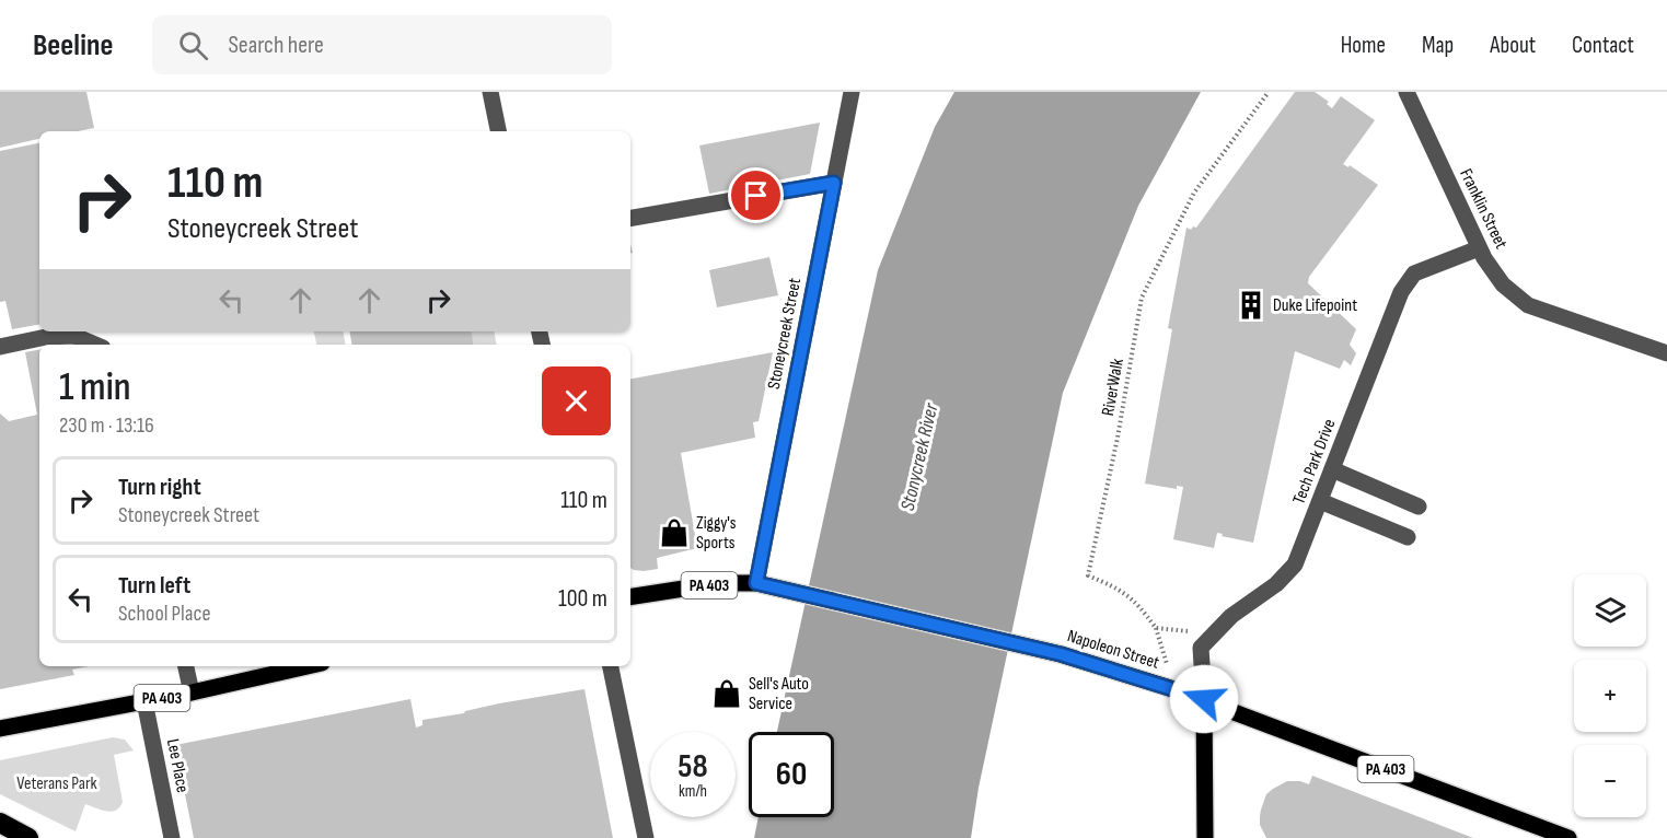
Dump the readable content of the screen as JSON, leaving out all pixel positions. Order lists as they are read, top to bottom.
{
  "streets": {
    "main road": ["PA 403", "Napoleon Street"],
    "street": [
      "Franklin Street",
      "Stoneycreek Street",
      "Tech Park Drive",
      "Lee Place"
    ],
    "path": ["RiverWalk"]
  },
  "crossings": [
    ["Franklin Street", "Tech Park Drive"],
    ["Stoneycreek Street", "Napoleon Street"],
    ["Tech Park Drive", "Napoleon Street"],
    ["PA 403", "Lee Place"]
  ],
  "water": ["Stonycreek River"],
  "parks": ["Veterans Park"],
  "places": {
    "building": ["Duke Lifepoint"],
    "shop": ["Ziggy's Sports", "Sell's Auto Service"]
  },
  "page": {
    "header": "Beeline",
    "search": "Search here",
    "nav": [
      "Home",
      "Map",
      "About",
      "Contact"
    ],
    "turn": ["110 m", "Stoneycreek Street"],
    "heading": ["1 min", "230 m · 13:16"],
    "list": [
      {
        "name": "Turn right",
        "note": "Stoneycreek Street",
        "value": "110 m"
      },
      {
        "name": "Turn left",
        "note": "School Place",
        "value": "100 m"
      }
    ],
    "map_buttons": ["+", "−"],
    "speed": "58 km/h",
    "limit": "60"
  }
}
